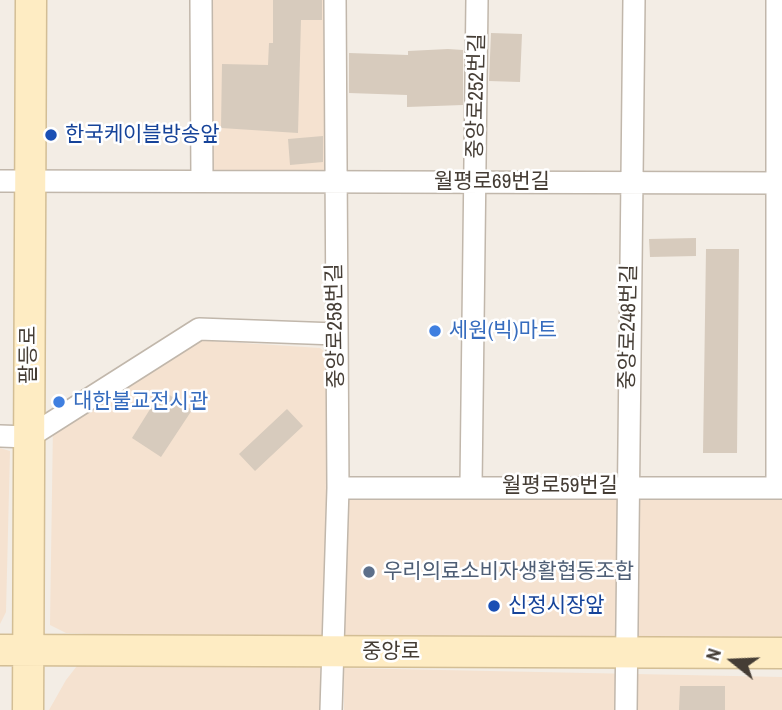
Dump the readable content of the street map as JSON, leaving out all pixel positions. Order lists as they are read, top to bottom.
{
  "streets": {
    "main road": ["팔등로", "중앙로"],
    "street": [
      "중앙로252번길",
      "월평로69번길",
      "중앙로258번길",
      "중앙로248번길",
      "월평로59번길"
    ]
  },
  "crossings": [
    ["중앙로252번길", "월평로69번길"],
    ["중앙로252번길", "월평로59번길"],
    ["월평로69번길", "중앙로258번길"],
    ["월평로69번길", "중앙로248번길"],
    ["월평로69번길", "팔등로"],
    ["중앙로258번길", "월평로59번길"],
    ["중앙로258번길", "중앙로"],
    ["중앙로248번길", "월평로59번길"],
    ["중앙로248번길", "중앙로"],
    ["팔등로", "중앙로"]
  ],
  "places": [
    "한국케이블방송앞",
    "세원(빅)마트",
    "대한불교전시관",
    "우리의료소비자생활협동조합",
    "신정시장앞"
  ],
  "north": "left"
}
